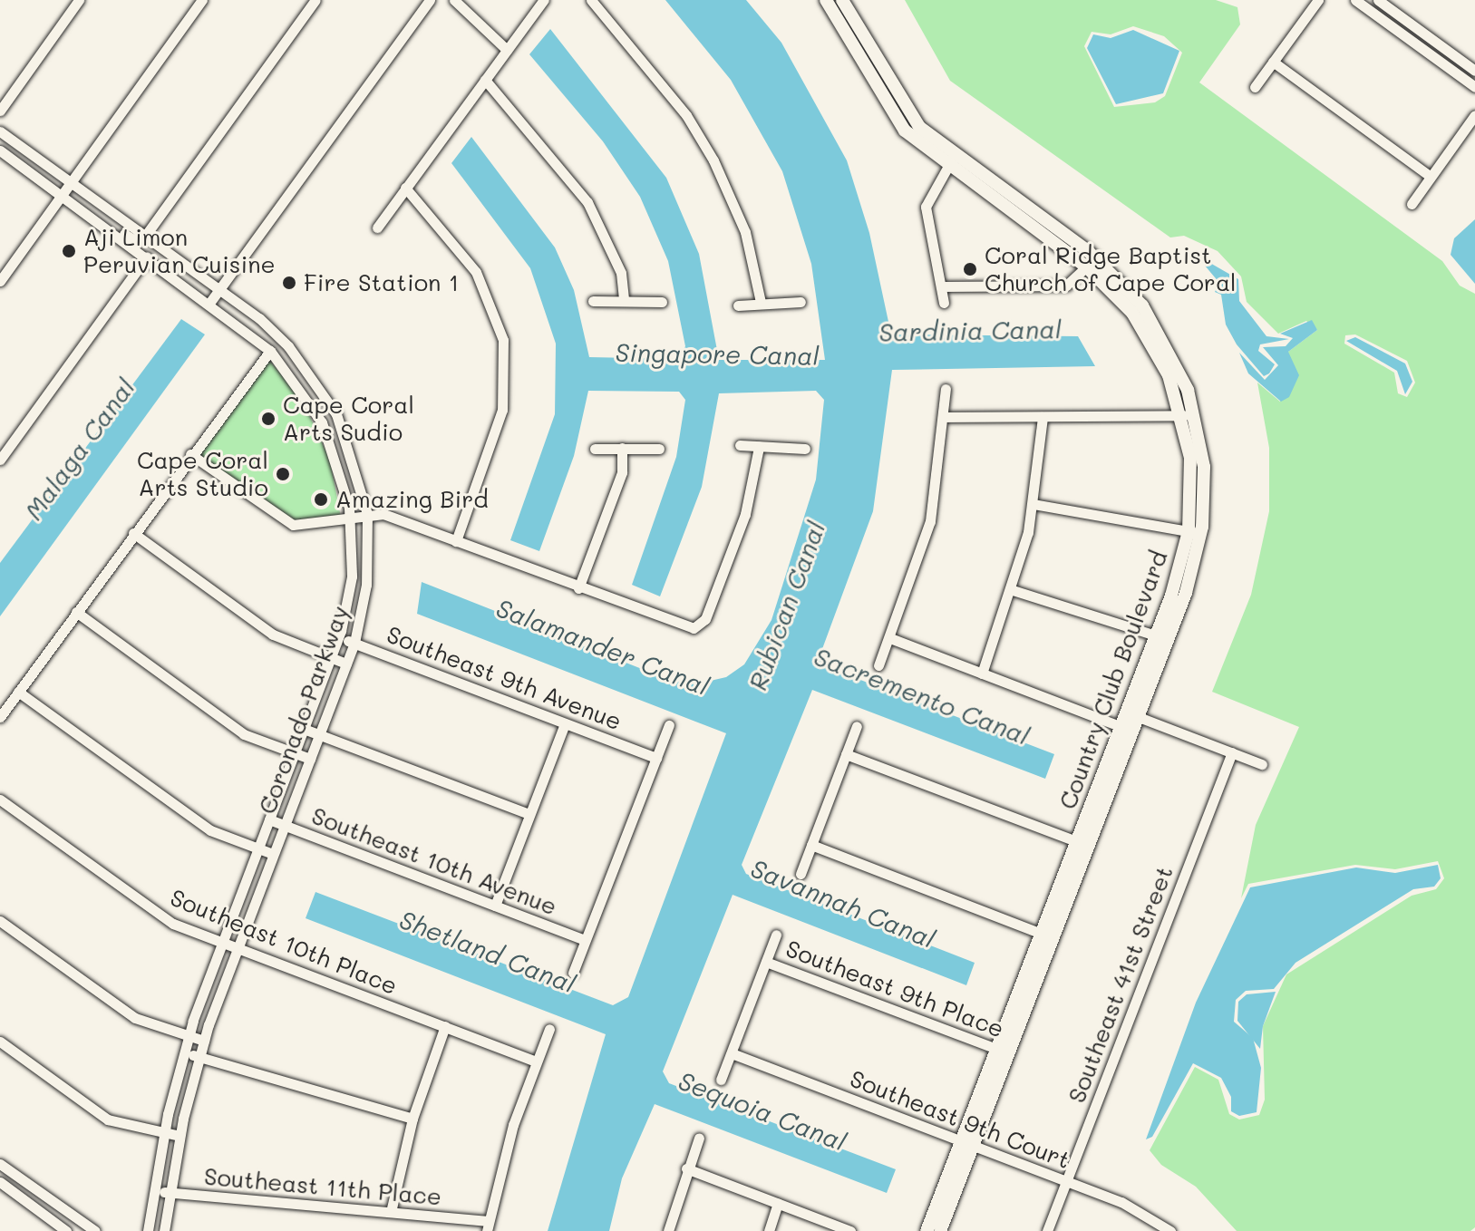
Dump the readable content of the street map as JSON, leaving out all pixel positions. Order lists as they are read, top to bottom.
{
  "streets": {
    "main road": ["Country Club Boulevard"],
    "street": [
      "Southeast 9th Avenue",
      "Coronado Parkway",
      "Southeast 10th Avenue",
      "Southeast 10th Place",
      "Southeast 41st Street",
      "Southeast 9th Place",
      "Southeast 9th Court",
      "Southeast 11th Place"
    ]
  },
  "crossings": [
    ["Southeast 9th Avenue", "Coronado Parkway"],
    ["Country Club Boulevard", "Southeast 9th Place"],
    ["Country Club Boulevard", "Southeast 9th Court"],
    ["Coronado Parkway", "Southeast 10th Avenue"],
    ["Coronado Parkway", "Southeast 10th Place"],
    ["Coronado Parkway", "Southeast 11th Place"],
    ["Southeast 41st Street", "Southeast 9th Court"]
  ],
  "water": [
    "Sardinia Canal",
    "Singapore Canal",
    "Malaga Canal",
    "Rubican Canal",
    "Salamander Canal",
    "Sacremento Canal",
    "Savannah Canal",
    "Shetland Canal",
    "Sequoia Canal"
  ],
  "places": [
    "Aji Limon Peruvian Cuisine",
    "Coral Ridge Baptist Church of Cape Coral",
    "Fire Station 1",
    "Cape Coral Arts Sudio",
    "Cape Coral Arts Studio",
    "Amazing Bird"
  ]
}
